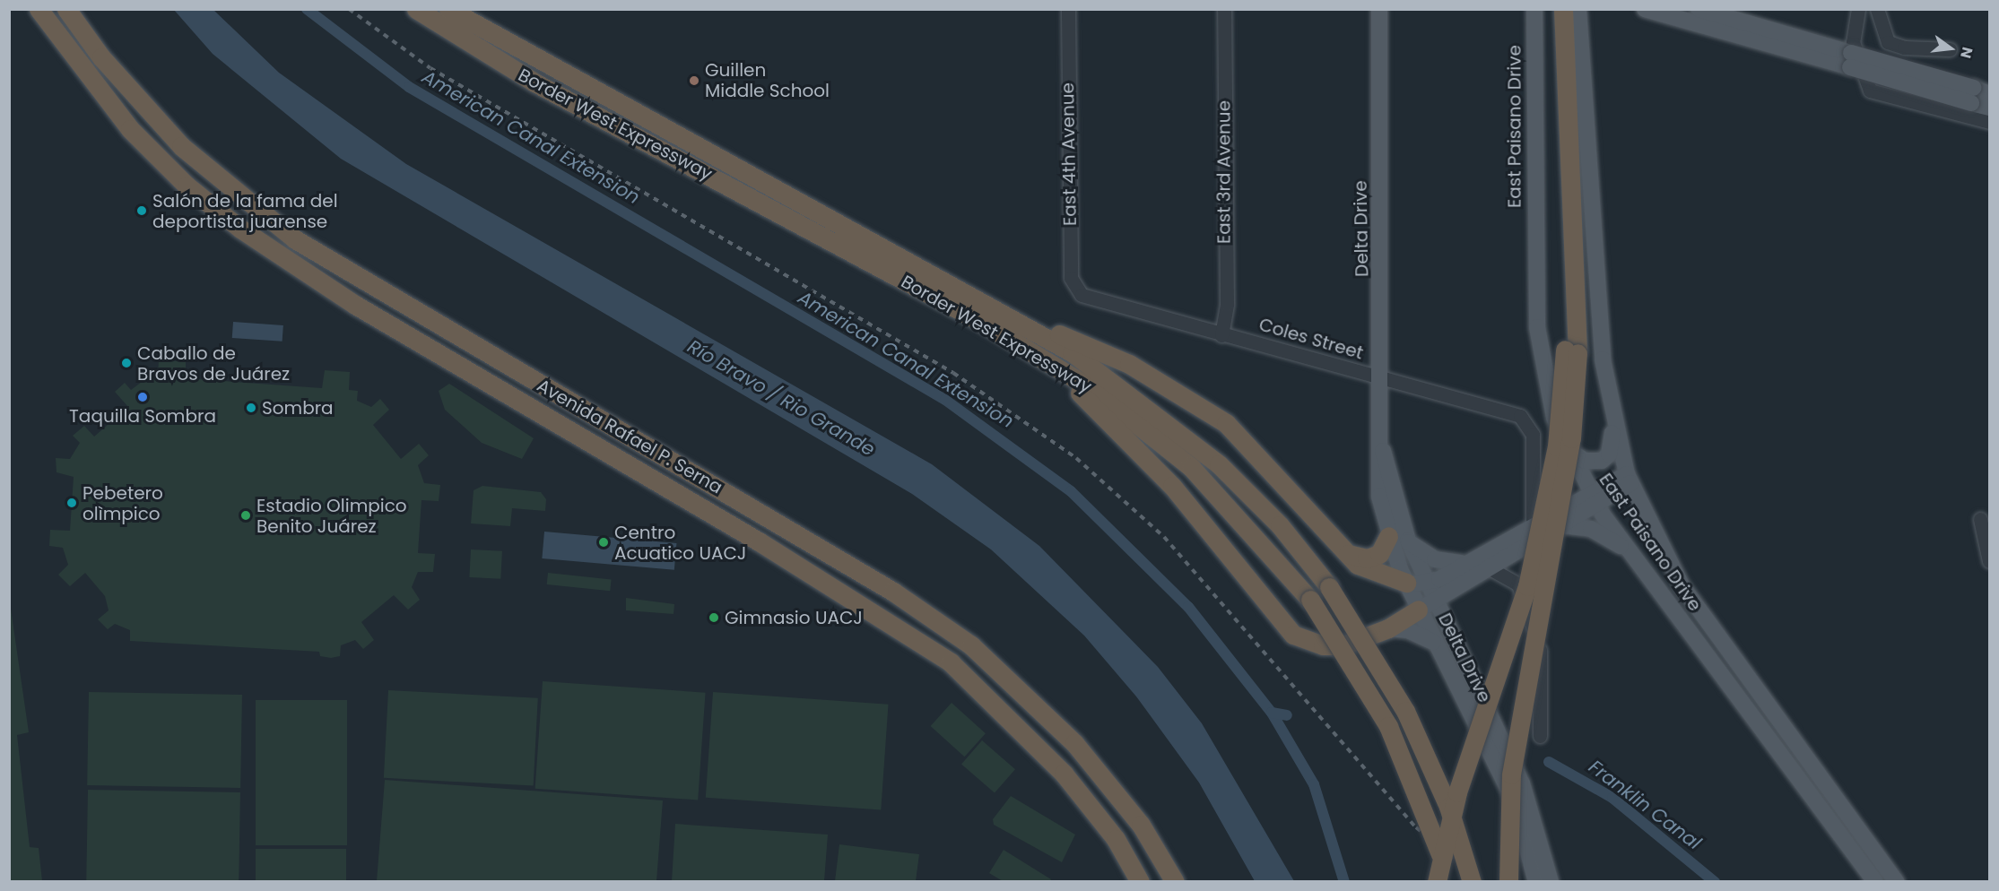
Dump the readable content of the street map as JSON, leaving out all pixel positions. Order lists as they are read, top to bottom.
{
  "streets": {
    "highway": ["Border West Expressway", "Avenida Rafael P. Serna"],
    "main road": ["East Paisano Drive", "Delta Drive"],
    "street": ["East 4th Avenue", "East 3rd Avenue", "Coles Street"]
  },
  "crossings": [
    ["East 4th Avenue", "Coles Street"],
    ["East 3rd Avenue", "Coles Street"],
    ["Delta Drive", "Coles Street"]
  ],
  "water": ["American Canal Extension", "Río Bravo / Rio Grande", "Franklin Canal"],
  "places": [
    "Guillen Middle School",
    "Salón de la fama del deportista juarense",
    "Caballo de Bravos de Juárez",
    "Taquilla Sombra",
    "Sombra",
    "Pebetero olìmpico",
    "Estadio Olimpico Benito Juárez",
    "Centro Acuatico UACJ",
    "Gimnasio UACJ"
  ],
  "north": "right"
}
